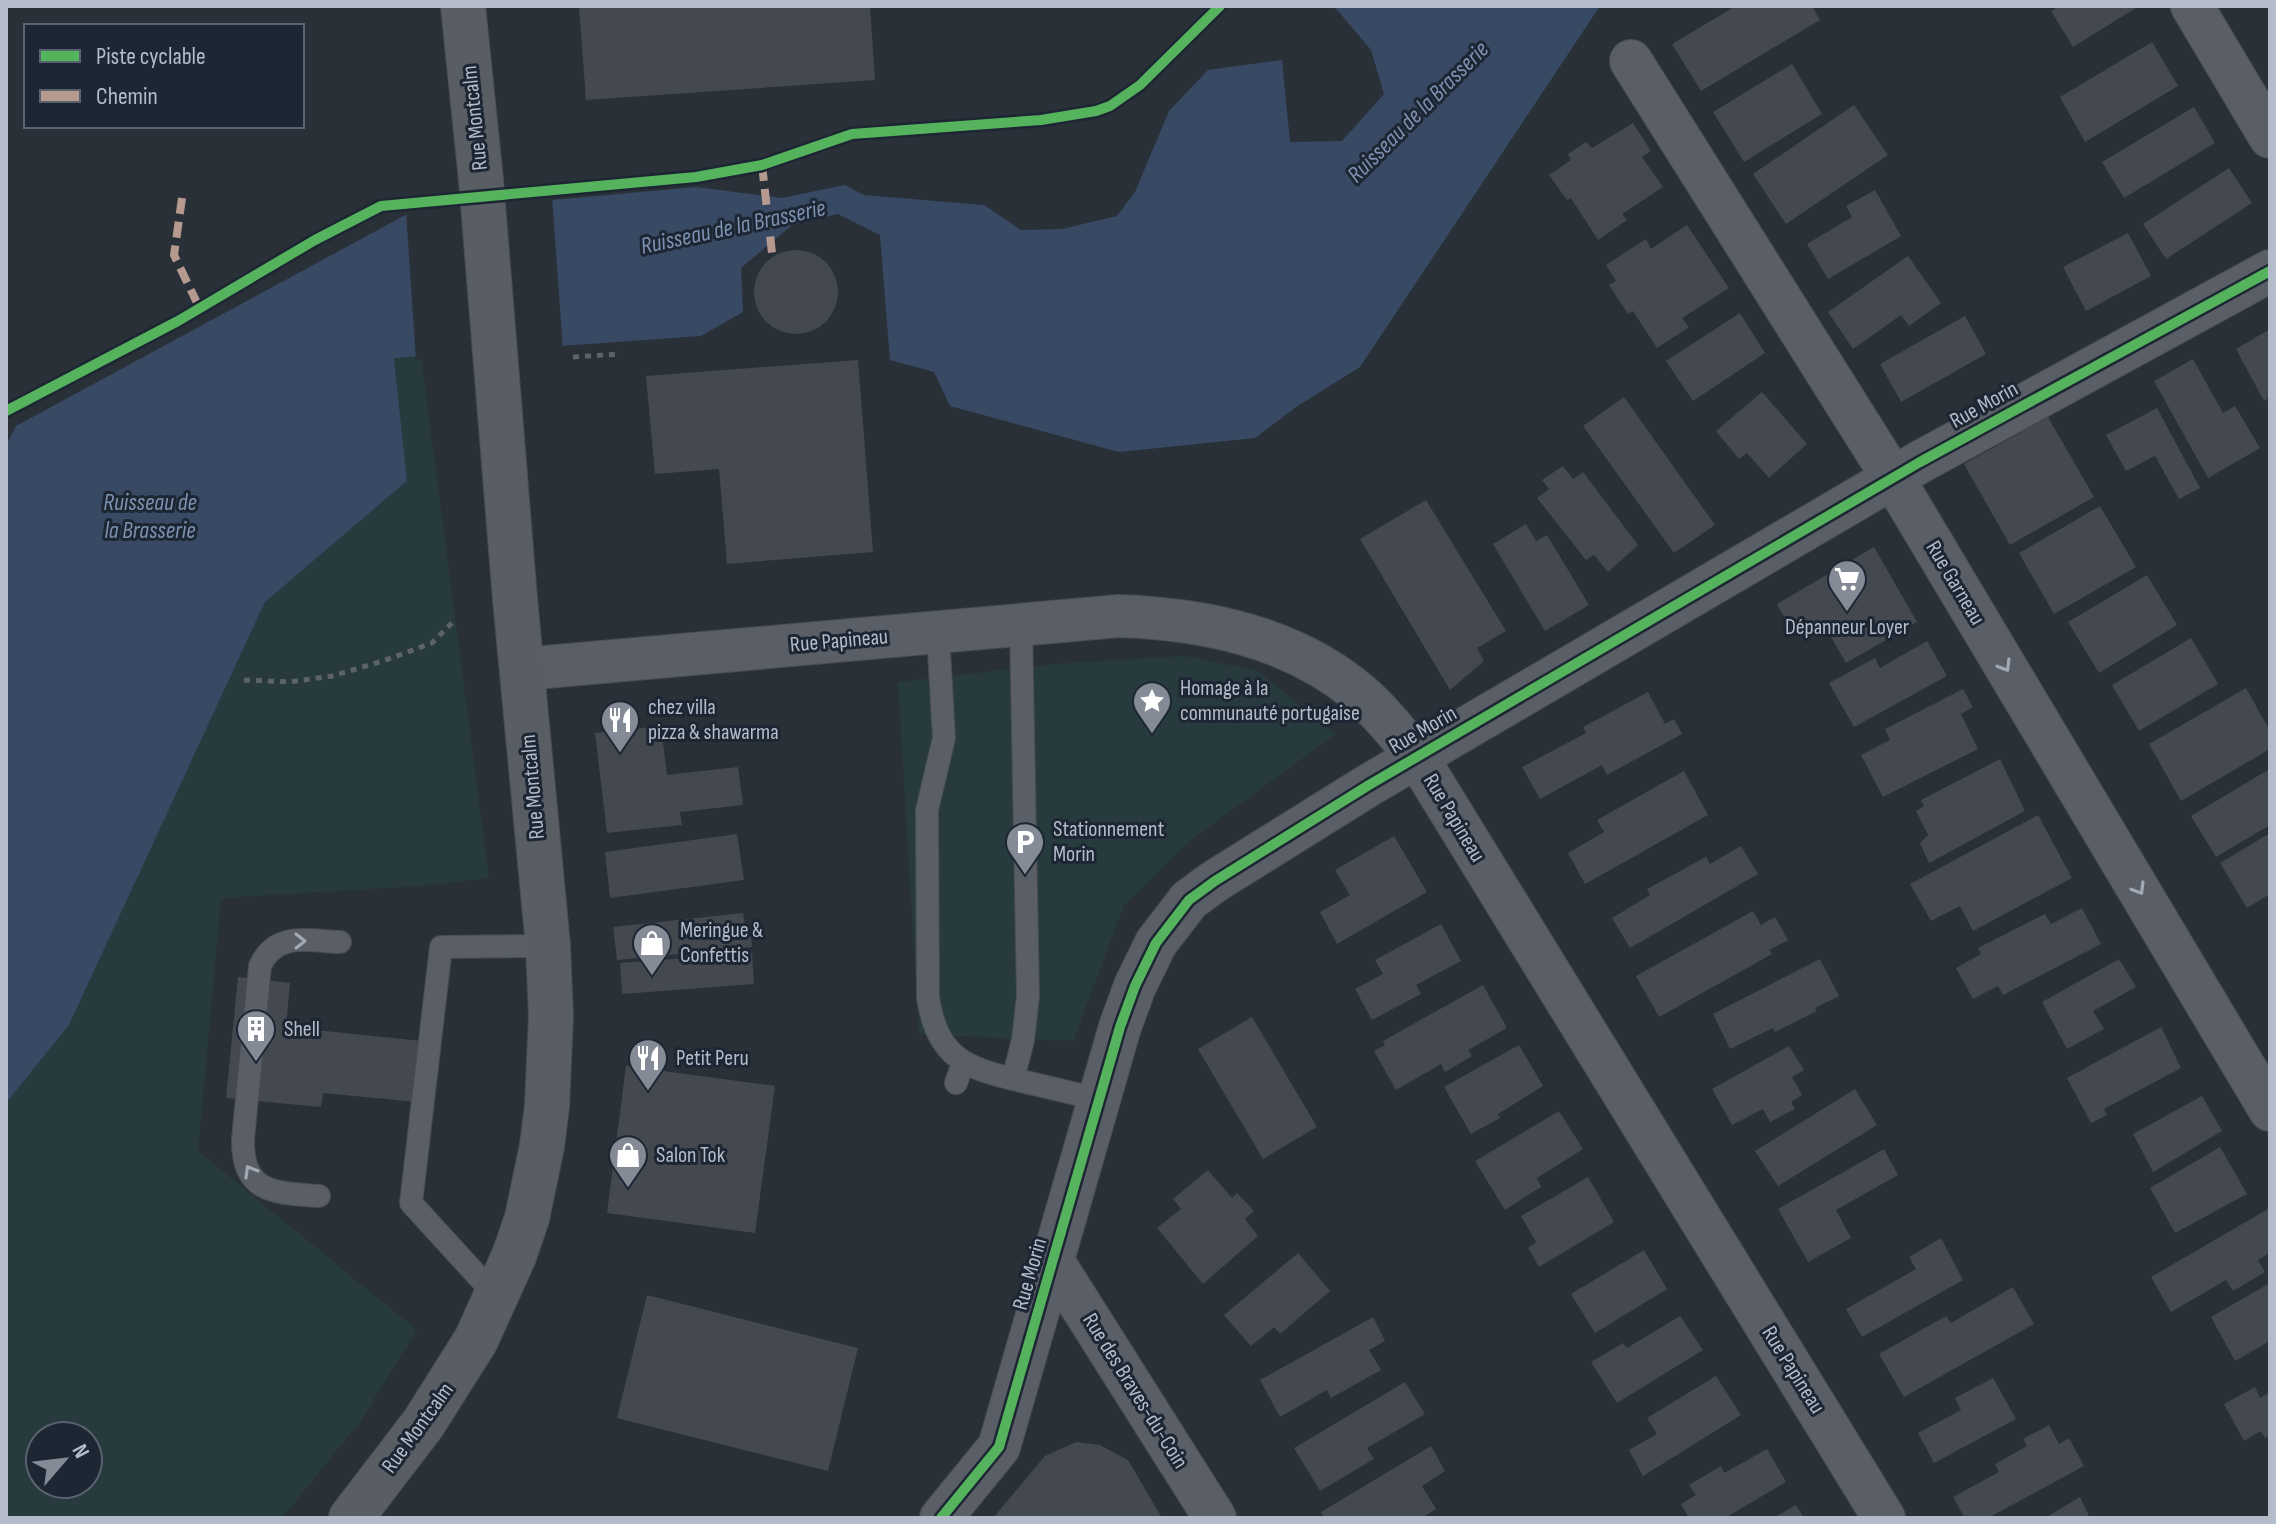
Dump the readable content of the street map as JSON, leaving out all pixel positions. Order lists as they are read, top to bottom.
{
  "streets": {
    "main road": ["Rue Montcalm"],
    "street": [
      "Rue Morin",
      "Rue Garneau",
      "Rue Papineau",
      "Rue des Braves-du-Coin"
    ]
  },
  "crossings": [
    ["Rue Montcalm", "Rue Papineau"],
    ["Rue Morin", "Rue Garneau"],
    ["Rue Morin", "Rue Papineau"],
    ["Rue Morin", "Rue des Braves-du-Coin"]
  ],
  "one_way": ["Rue Garneau"],
  "water": ["Ruisseau de la Brasserie"],
  "places": {
    "supermarket": ["Dépanneur Loyer"],
    "place": ["Homage à la communauté portugaise"],
    "restaurant": ["chez villa pizza & shawarma", "Petit Peru"],
    "parking": ["Stationnement Morin"],
    "shop": ["Meringue & Confettis", "Salon Tok"],
    "building": ["Shell"]
  },
  "legend": ["Piste cyclable", "Chemin"],
  "north": "top right"
}
